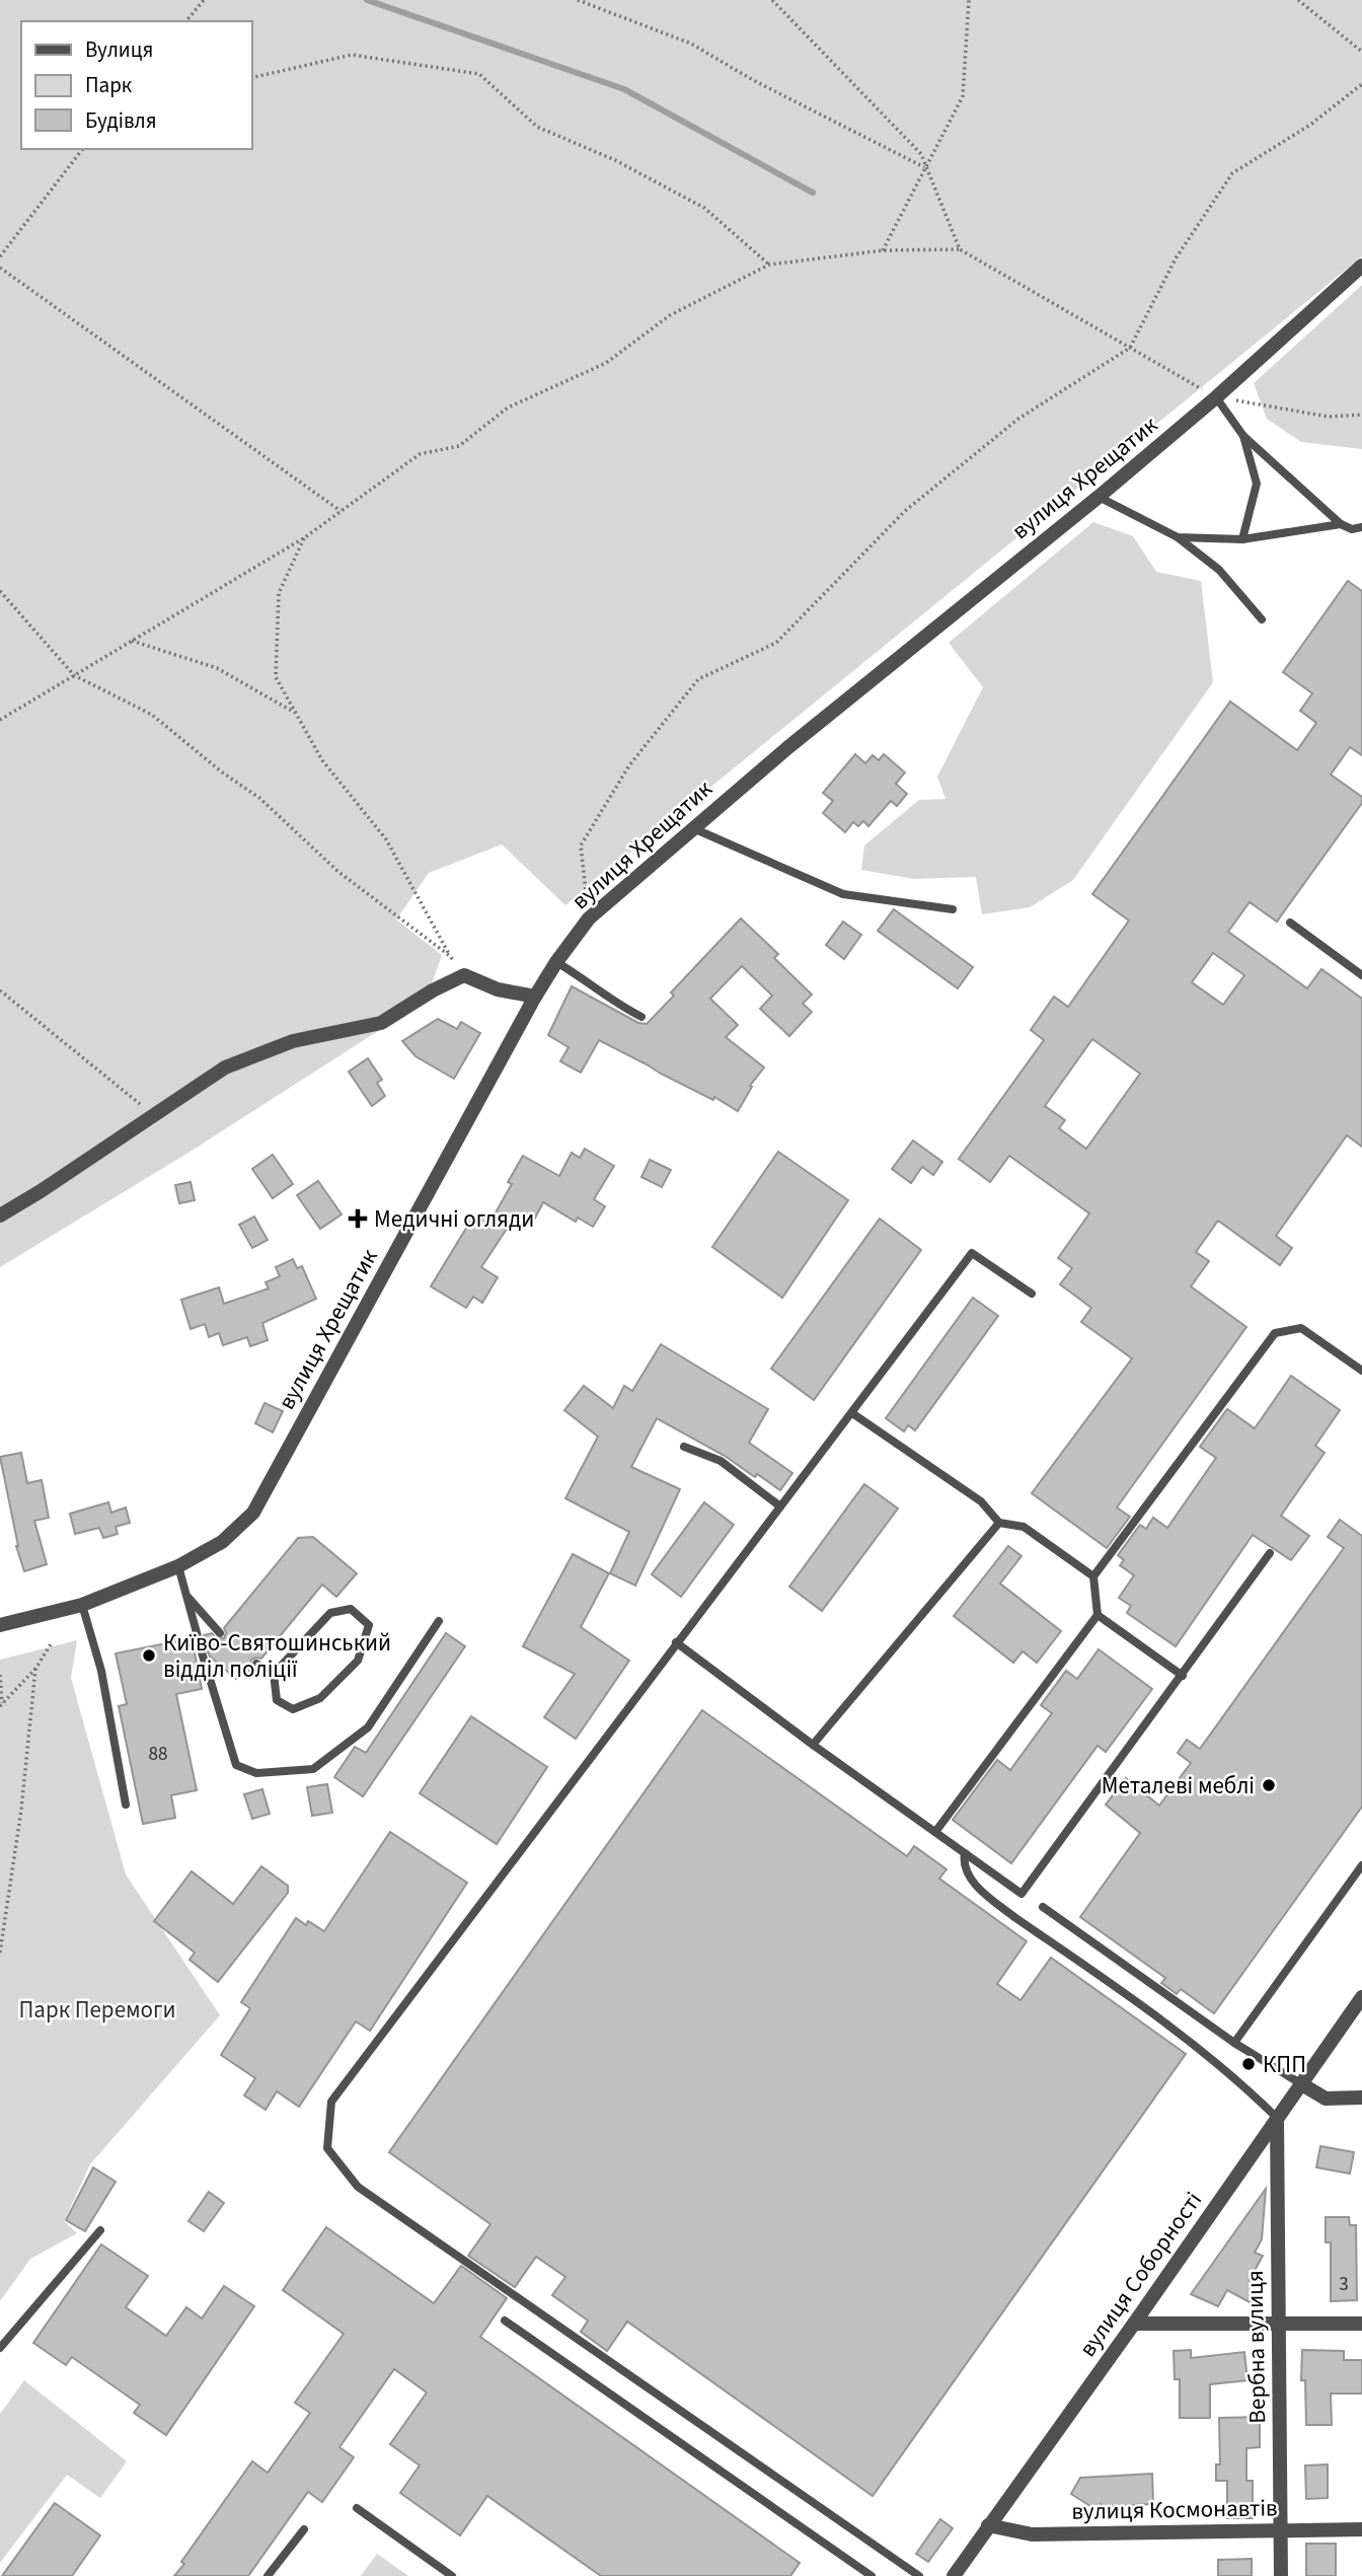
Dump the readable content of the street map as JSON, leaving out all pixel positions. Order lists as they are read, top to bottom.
{
  "streets": {
    "street": [
      "вулиця Хрещатик",
      "вулиця Соборності",
      "Вербна вулиця",
      "вулиця Космонавтів"
    ]
  },
  "crossings": [
    ["вулиця Соборності", "Вербна вулиця"],
    ["вулиця Соборності", "вулиця Космонавтів"],
    ["Вербна вулиця", "вулиця Космонавтів"]
  ],
  "parks": ["Парк Перемоги"],
  "places": {
    "health": ["Медичні огляди"],
    "other": ["Київо-Святошинський відділ поліції", "Металеві меблі", "КПП"]
  },
  "house_numbers": ["88", "3"],
  "legend": ["Вулиця", "Парк", "Будівля"]
}
